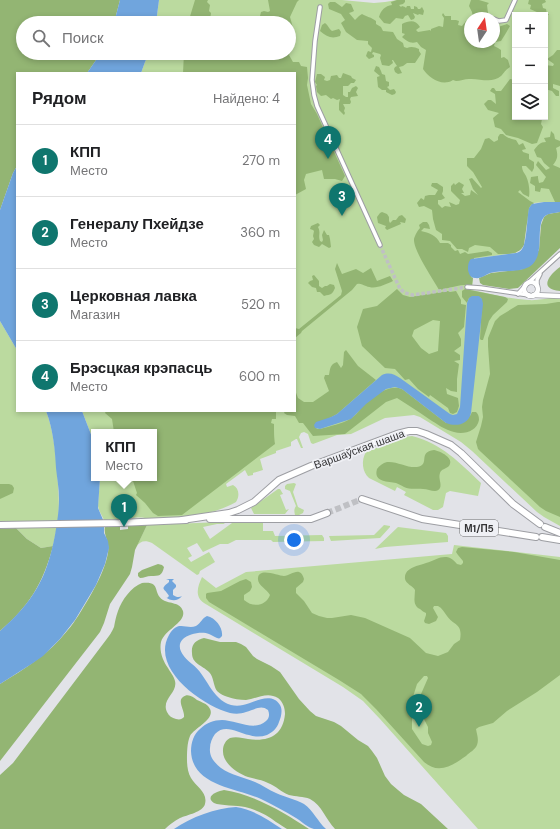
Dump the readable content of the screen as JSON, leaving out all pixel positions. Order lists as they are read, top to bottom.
{
  "streets": {
    "highway": ["Варшаўская шаша", "М1/П5"]
  },
  "north": "top",
  "page": {
    "map_buttons": ["+", "−"],
    "search": "Поиск",
    "heading": ["Рядом", "Найдено: 4"],
    "list": [
      {
        "mark": "1",
        "name": "КПП",
        "note": "Место",
        "value": "270 m"
      },
      {
        "mark": "2",
        "name": "Генералу Пхейдзе",
        "note": "Место",
        "value": "360 m"
      },
      {
        "mark": "3",
        "name": "Церковная лавка",
        "note": "Магазин",
        "value": "520 m"
      },
      {
        "mark": "4",
        "name": "Брэсцкая крэпасць",
        "note": "Место",
        "value": "600 m"
      }
    ],
    "pins": [
      "4",
      "3",
      "1",
      "2"
    ],
    "popup": ["КПП", "Место"]
  }
}
